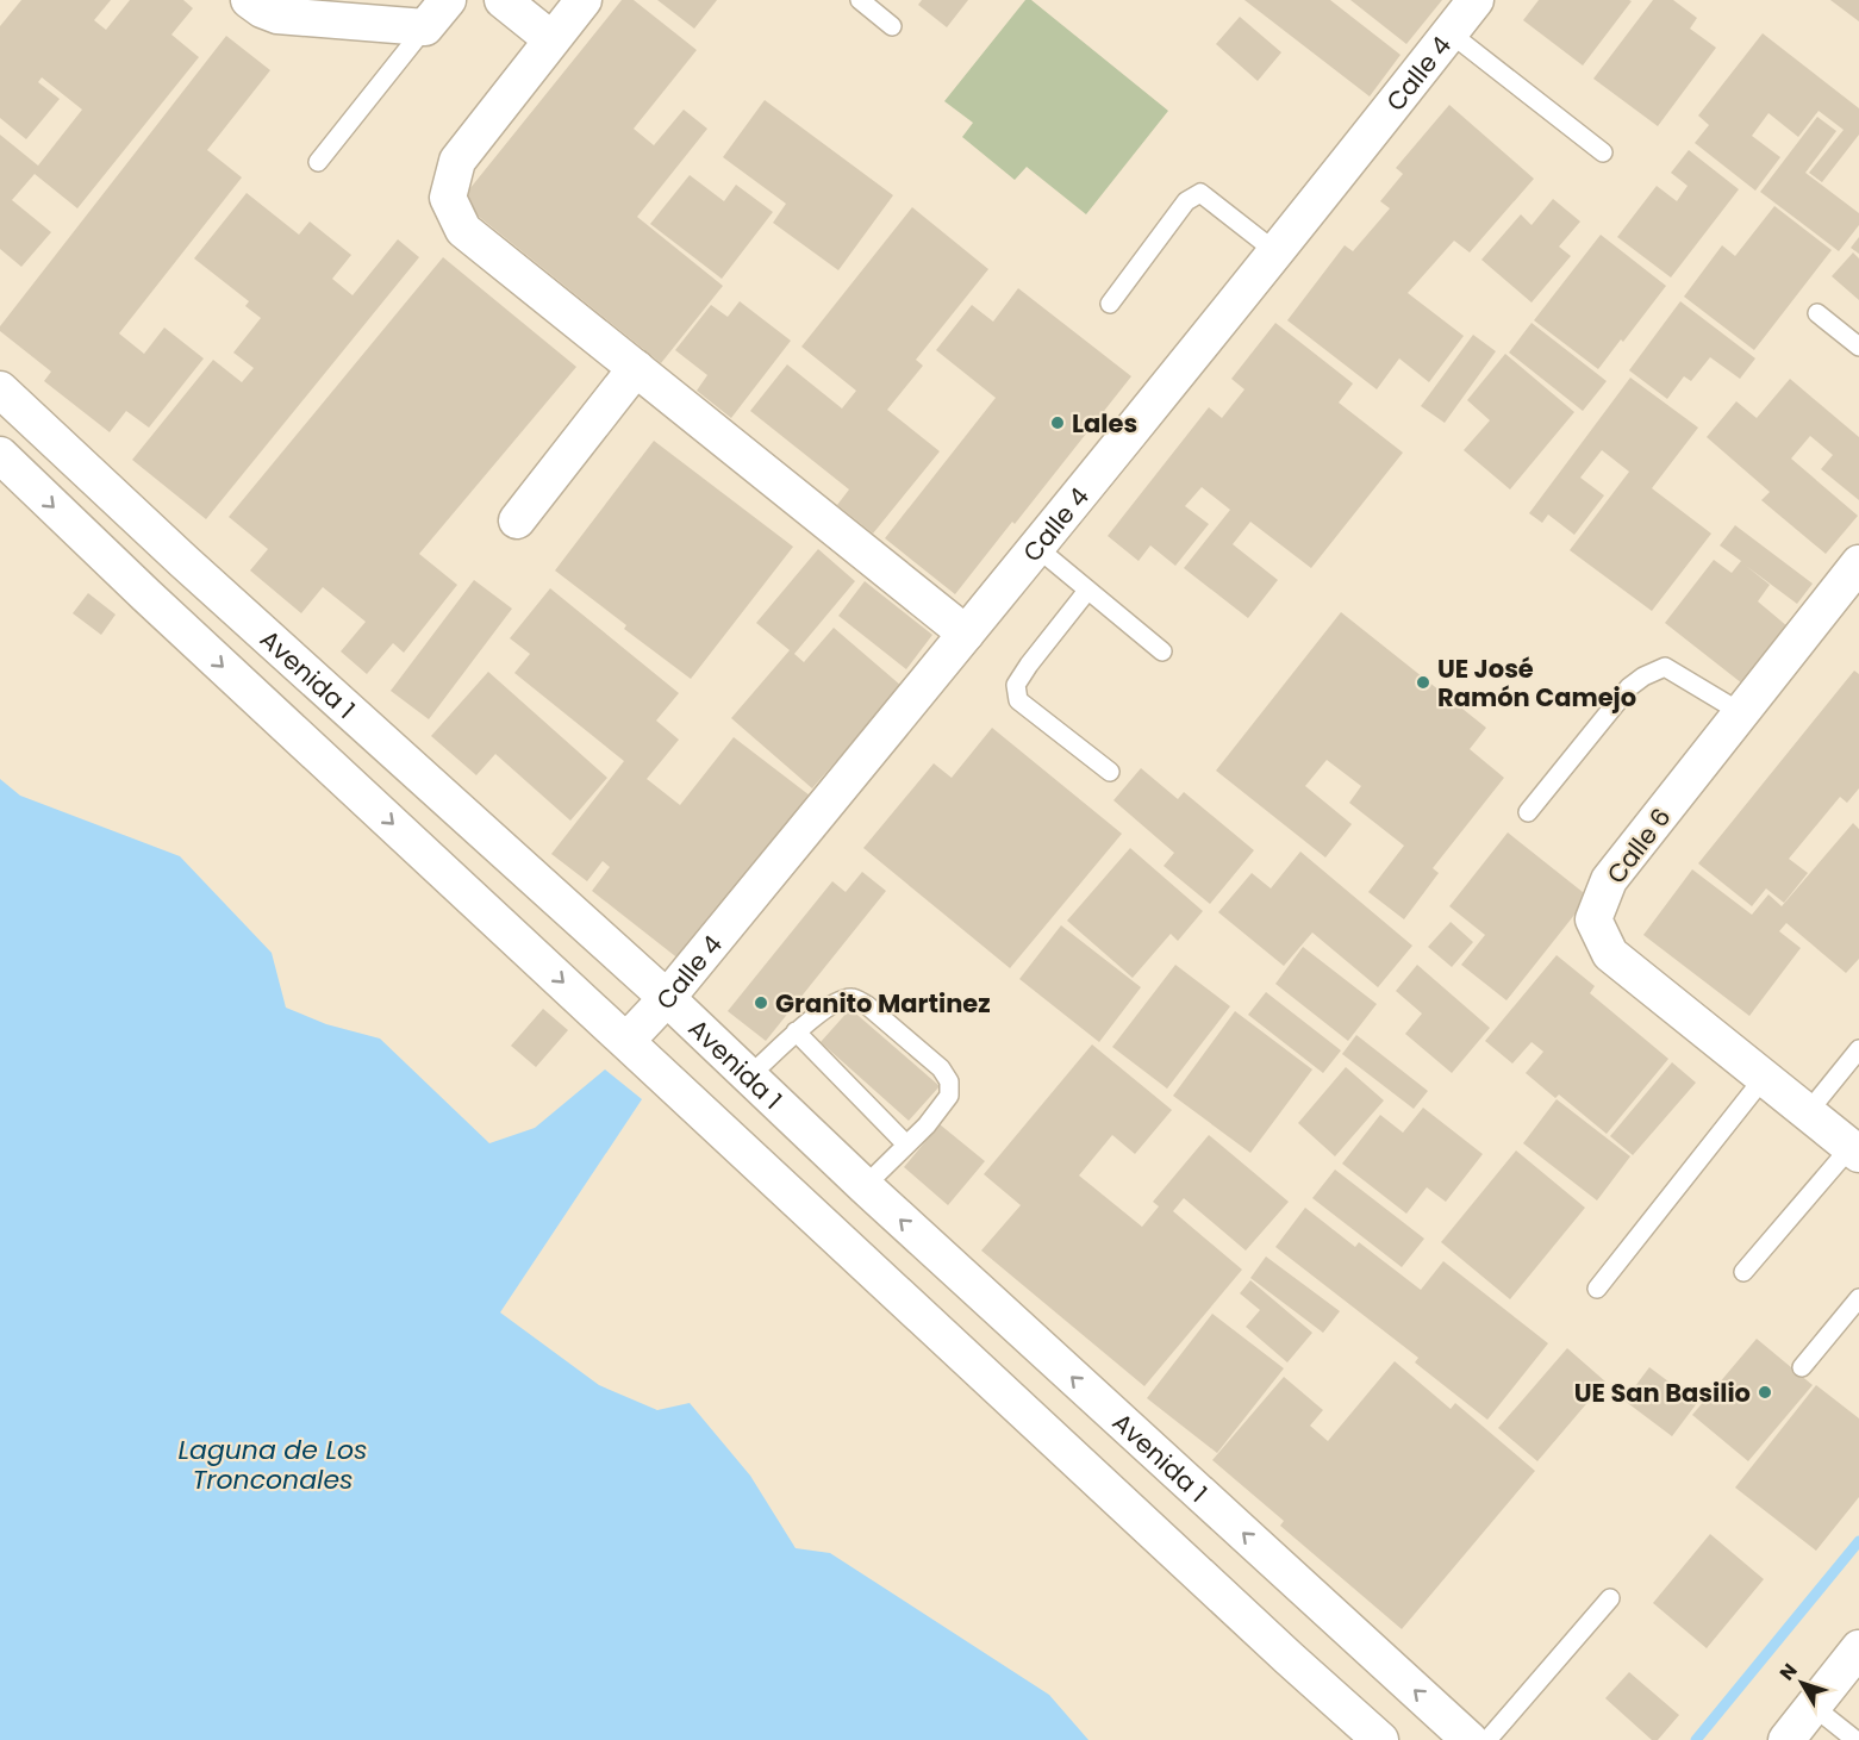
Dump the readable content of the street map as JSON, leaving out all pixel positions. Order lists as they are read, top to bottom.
{
  "streets": {
    "street": ["Calle 4", "Avenida 1", "Calle 6"]
  },
  "crossings": [
    ["Calle 4", "Avenida 1"]
  ],
  "water": ["Laguna de Los Tronconales"],
  "places": [
    "Lales",
    "UE José Ramón Camejo",
    "Granito Martinez",
    "UE San Basilio"
  ],
  "north": "top left"
}
